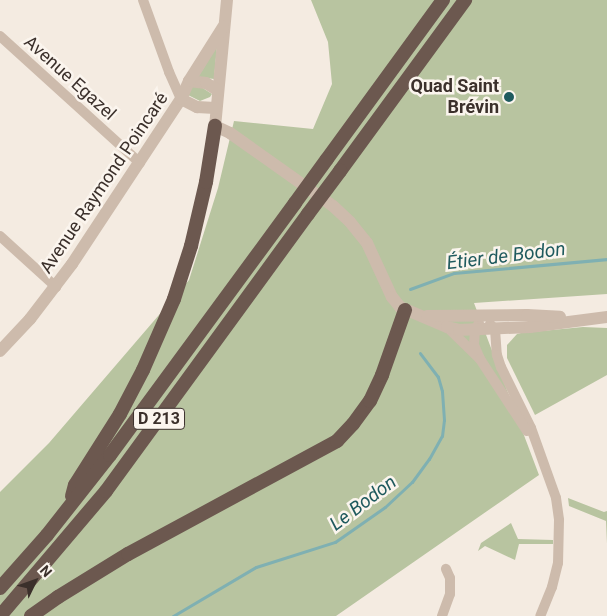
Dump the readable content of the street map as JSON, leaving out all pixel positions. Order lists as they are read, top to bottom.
{
  "streets": {
    "highway": ["D 213"],
    "street": ["Avenue Egazel", "Avenue Raymond Poincaré"]
  },
  "crossings": [
    ["Avenue Egazel", "Avenue Raymond Poincaré"]
  ],
  "water": ["Étier de Bodon", "Le Bodon"],
  "places": ["Quad Saint Brévin"],
  "north": "top right"
}
